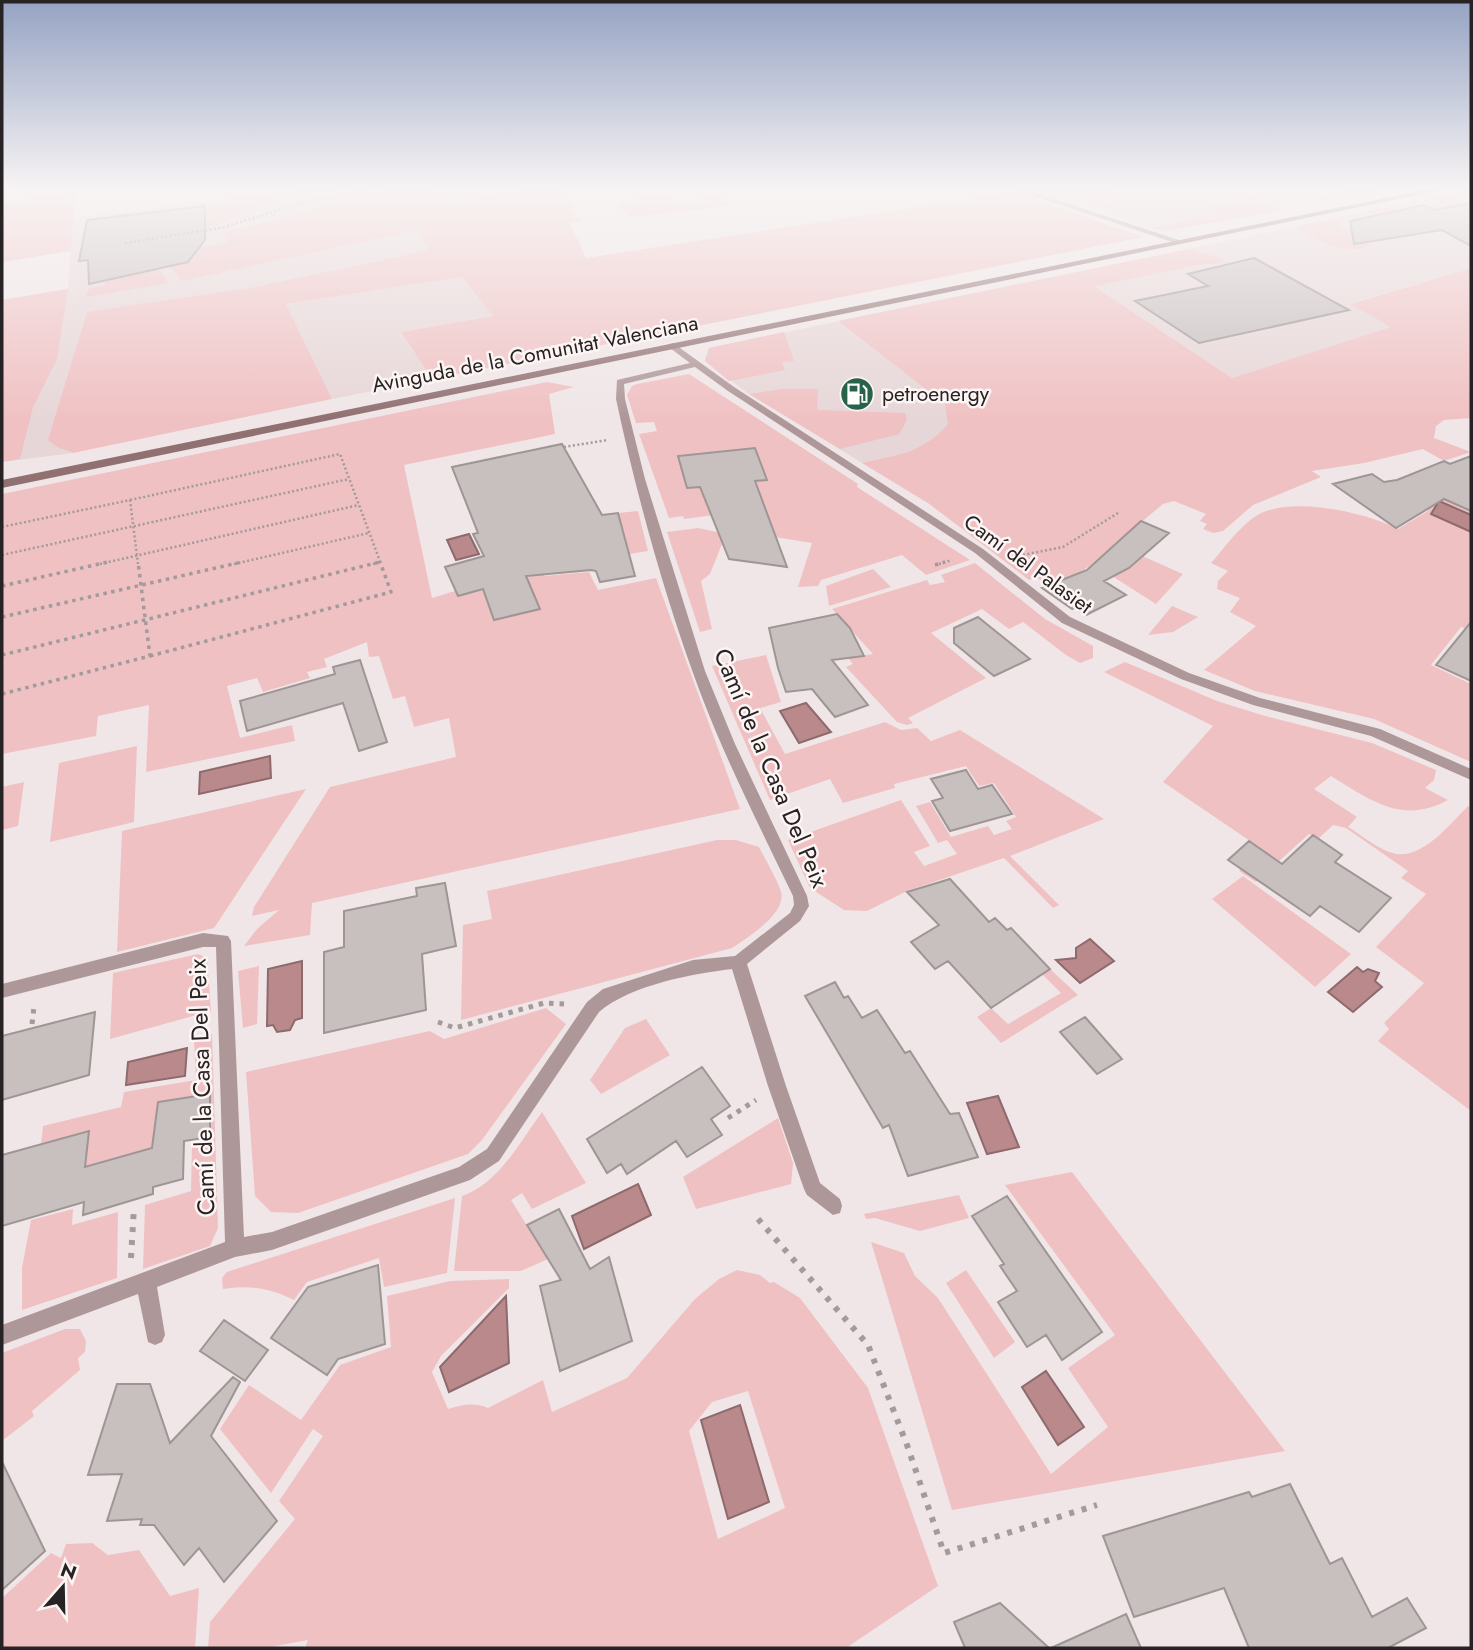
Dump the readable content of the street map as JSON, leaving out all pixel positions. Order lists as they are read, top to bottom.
{
  "streets": {
    "main road": ["Avinguda de la Comunitat Valenciana"],
    "lane": ["Camí del Palasiet", "Camí de la Casa Del Peix"]
  },
  "crossings": [
    ["Avinguda de la Comunitat Valenciana", "Camí del Palasiet"],
    ["Camí del Palasiet", "Camí de la Casa Del Peix"]
  ],
  "places": {
    "fuel station": ["petroenergy"]
  },
  "north": "top"
}
